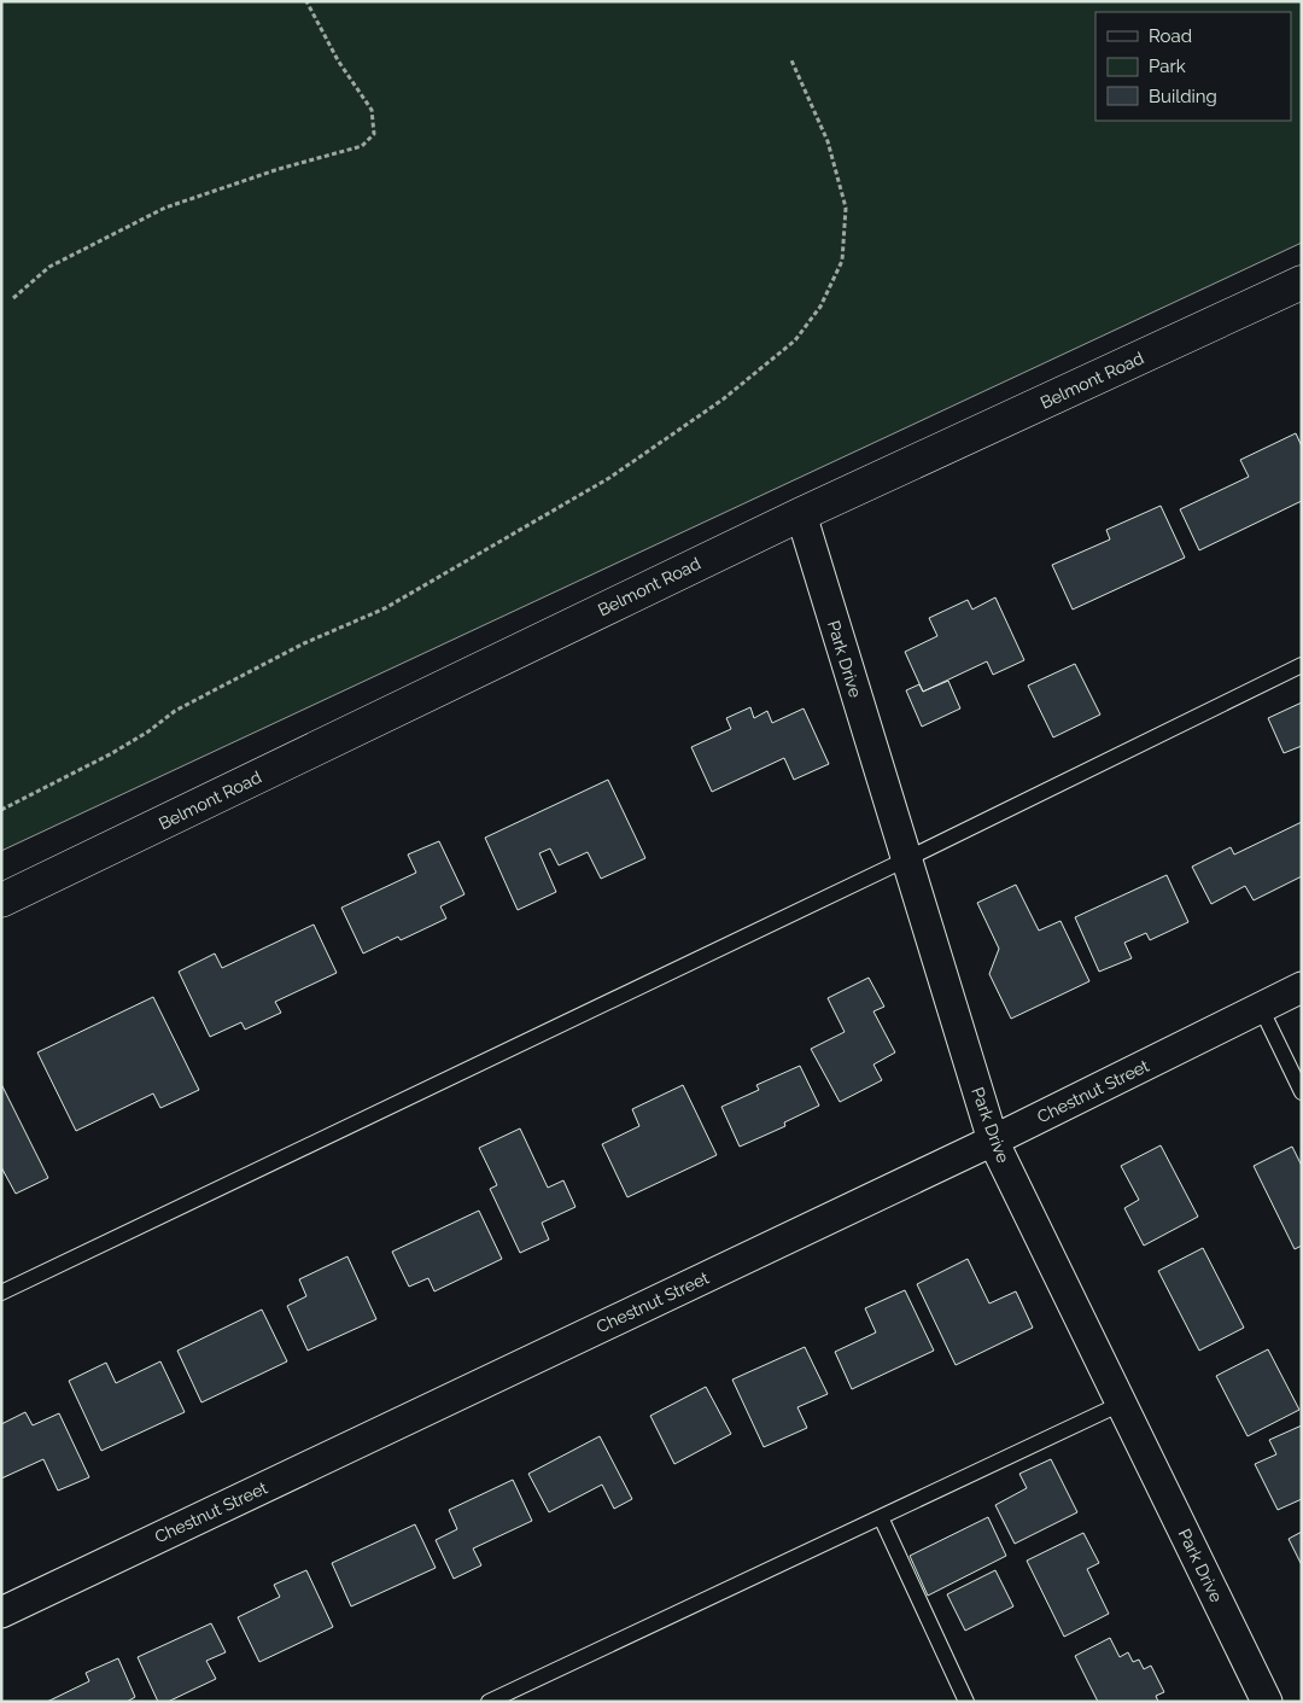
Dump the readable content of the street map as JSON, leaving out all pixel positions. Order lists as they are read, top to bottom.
{
  "streets": {
    "street": ["Belmont Road", "Park Drive", "Chestnut Street"]
  },
  "crossings": [
    ["Belmont Road", "Park Drive"],
    ["Park Drive", "Chestnut Street"]
  ],
  "legend": ["Road", "Park", "Building"]
}
